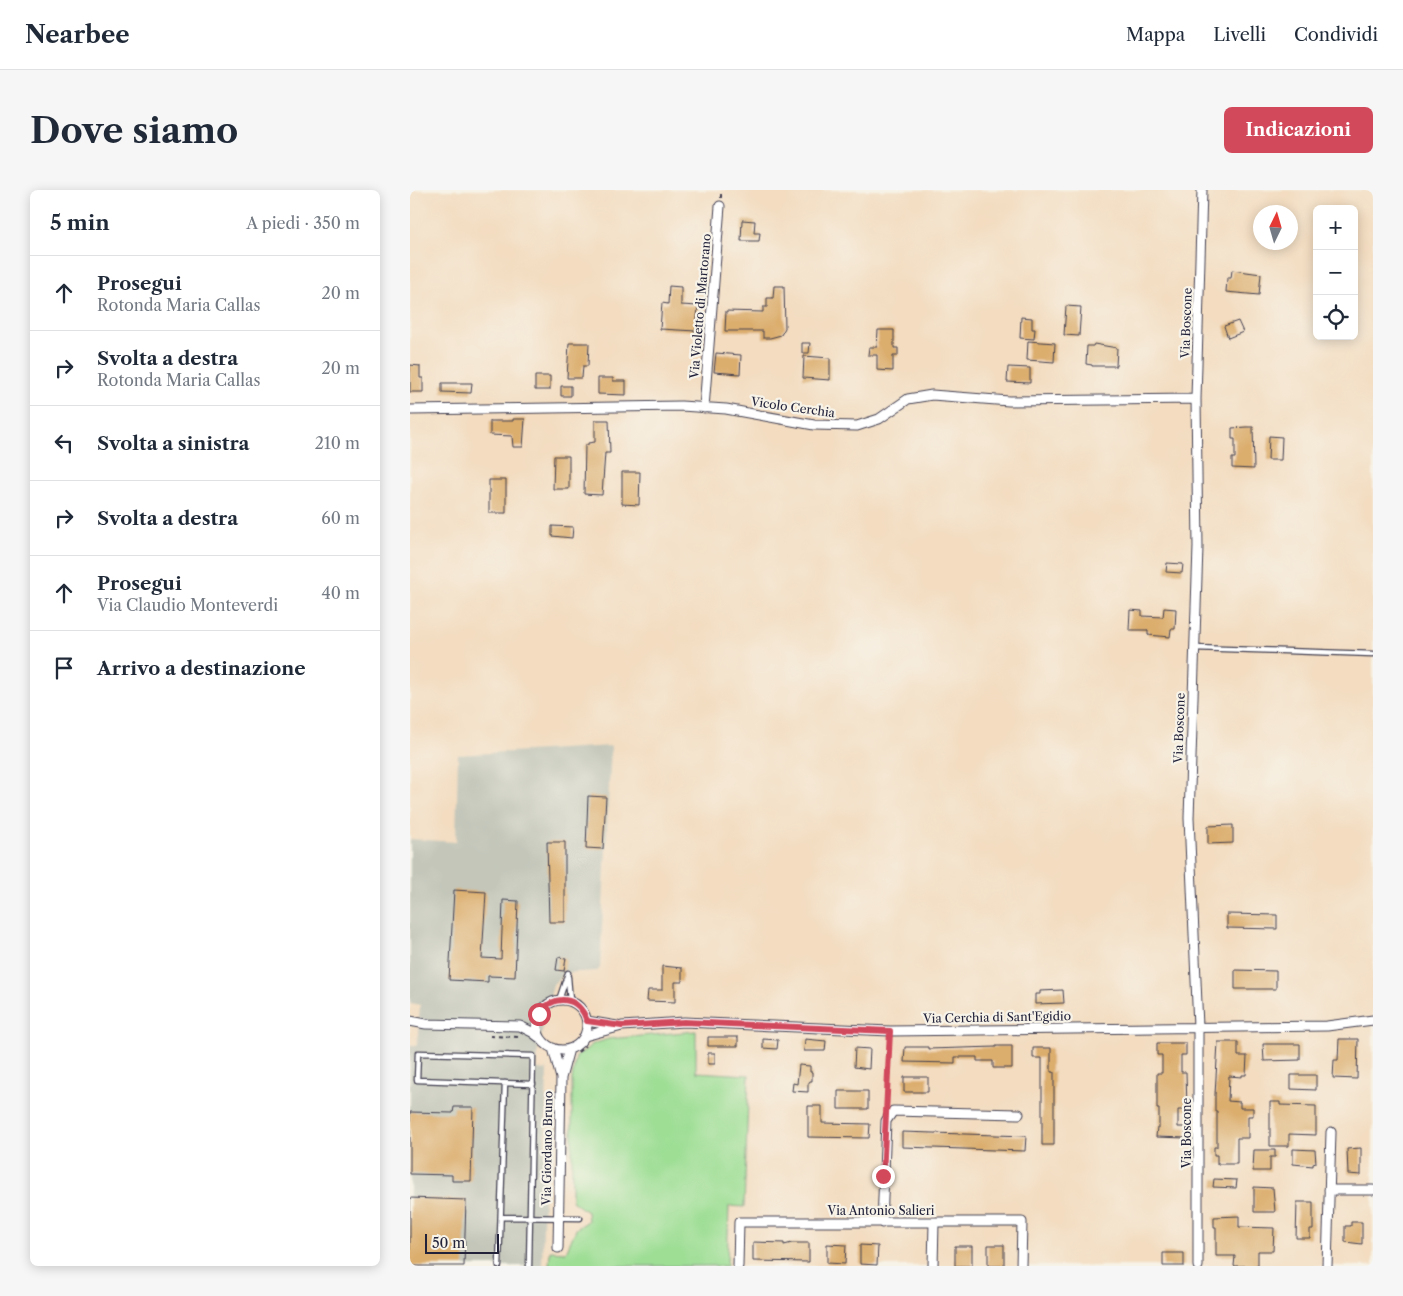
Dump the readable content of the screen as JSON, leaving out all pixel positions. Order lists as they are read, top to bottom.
{
  "streets": {
    "street": [
      "Via Violetto di Martorano",
      "Via Boscone",
      "Vicolo Cerchia",
      "Via Cerchia di Sant'Egidio",
      "Via Giordano Bruno",
      "Via Antonio Salieri"
    ]
  },
  "crossings": [
    ["Via Violetto di Martorano", "Vicolo Cerchia"],
    ["Via Boscone", "Vicolo Cerchia"],
    ["Via Boscone", "Via Cerchia di Sant'Egidio"],
    ["Via Cerchia di Sant'Egidio", "Via Giordano Bruno"]
  ],
  "scale_bar": "50 m",
  "north": "top",
  "page": {
    "header": "Nearbee",
    "nav": ["Mappa", "Livelli", "Condividi"],
    "buttons": "Indicazioni",
    "title": "Dove siamo",
    "heading": ["5 min", "A piedi · 350 m"],
    "map_buttons": ["+", "−"],
    "list": [
      ["Prosegui", "Rotonda Maria Callas", "20 m"],
      ["Svolta a destra", "Rotonda Maria Callas", "20 m"],
      ["Svolta a sinistra", "210 m"],
      ["Svolta a destra", "60 m"],
      ["Prosegui", "Via Claudio Monteverdi", "40 m"],
      "Arrivo a destinazione"
    ],
    "scale": "50 m"
  }
}
